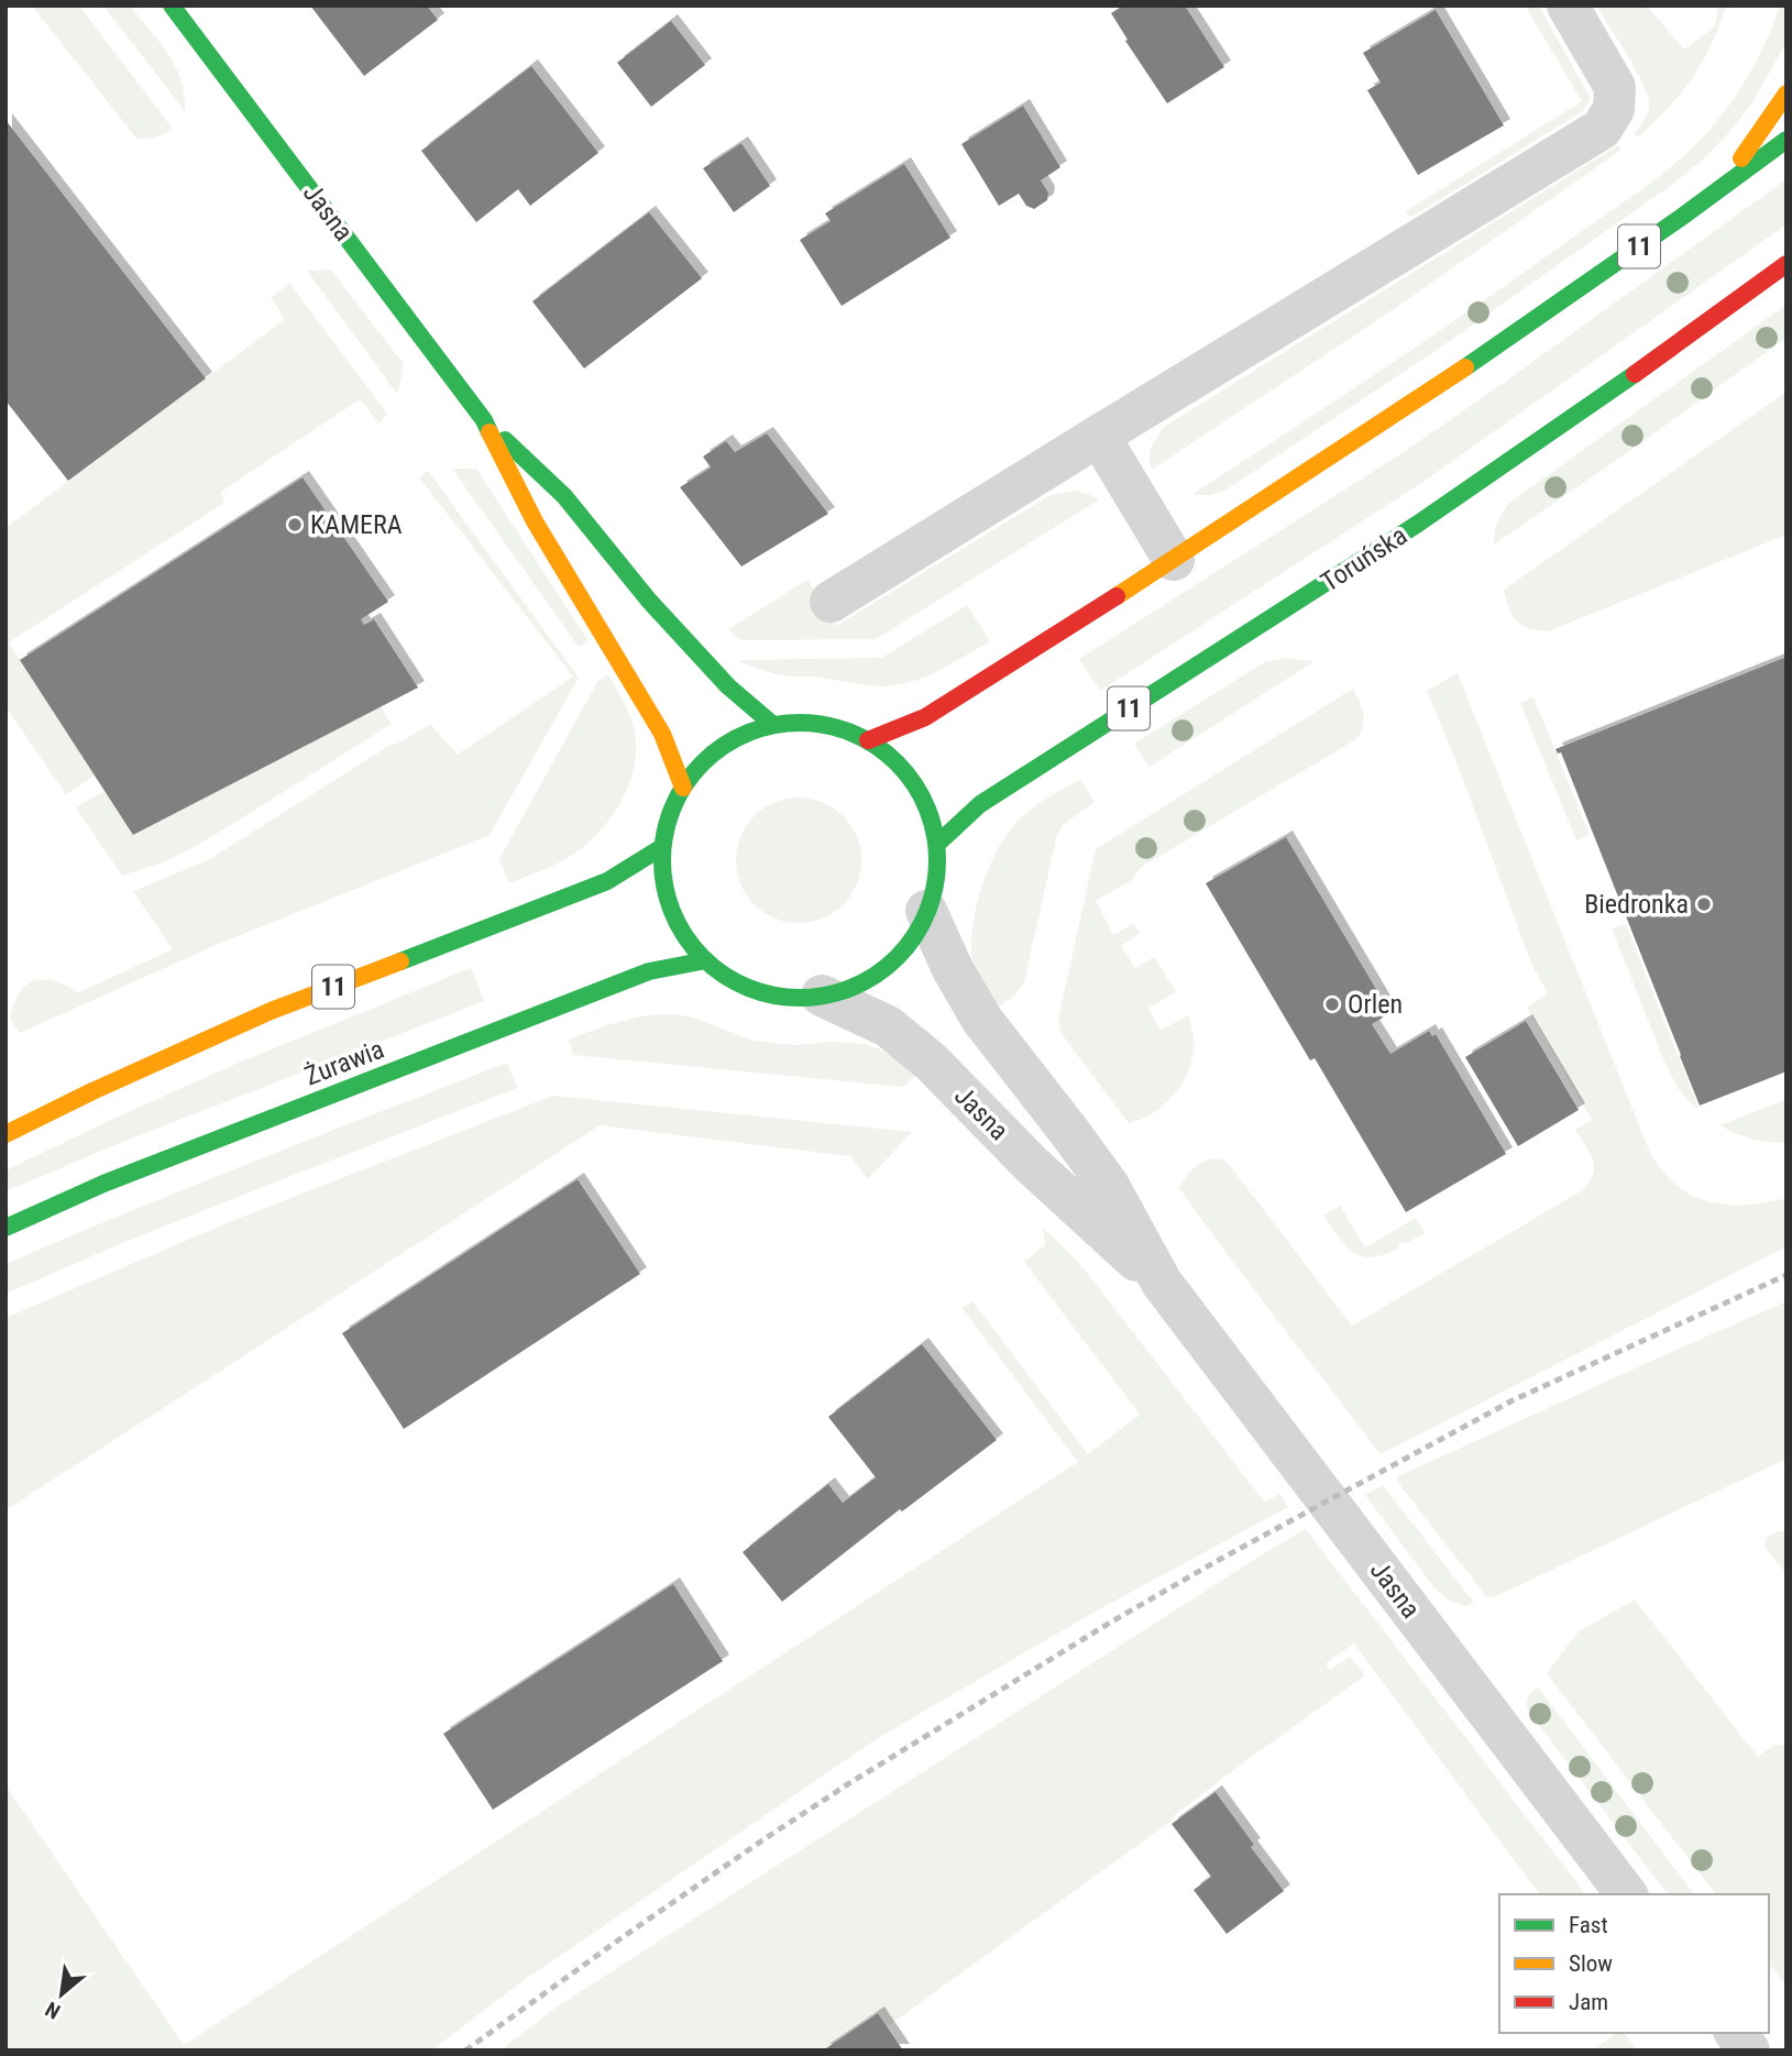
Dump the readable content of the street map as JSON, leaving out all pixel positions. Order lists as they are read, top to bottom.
{
  "streets": {
    "main road": [
      "Jasna",
      "11",
      "Toruńska",
      "Żurawia"
    ]
  },
  "crossings": [
    ["Jasna", "11"],
    ["Jasna", "Toruńska"],
    ["Jasna", "Żurawia"],
    ["11", "Toruńska"],
    ["11", "Żurawia"],
    ["Toruńska", "Żurawia"]
  ],
  "places": ["KAMERA", "Biedronka", "Orlen"],
  "legend": ["Fast", "Slow", "Jam"],
  "north": "bottom left"
}
